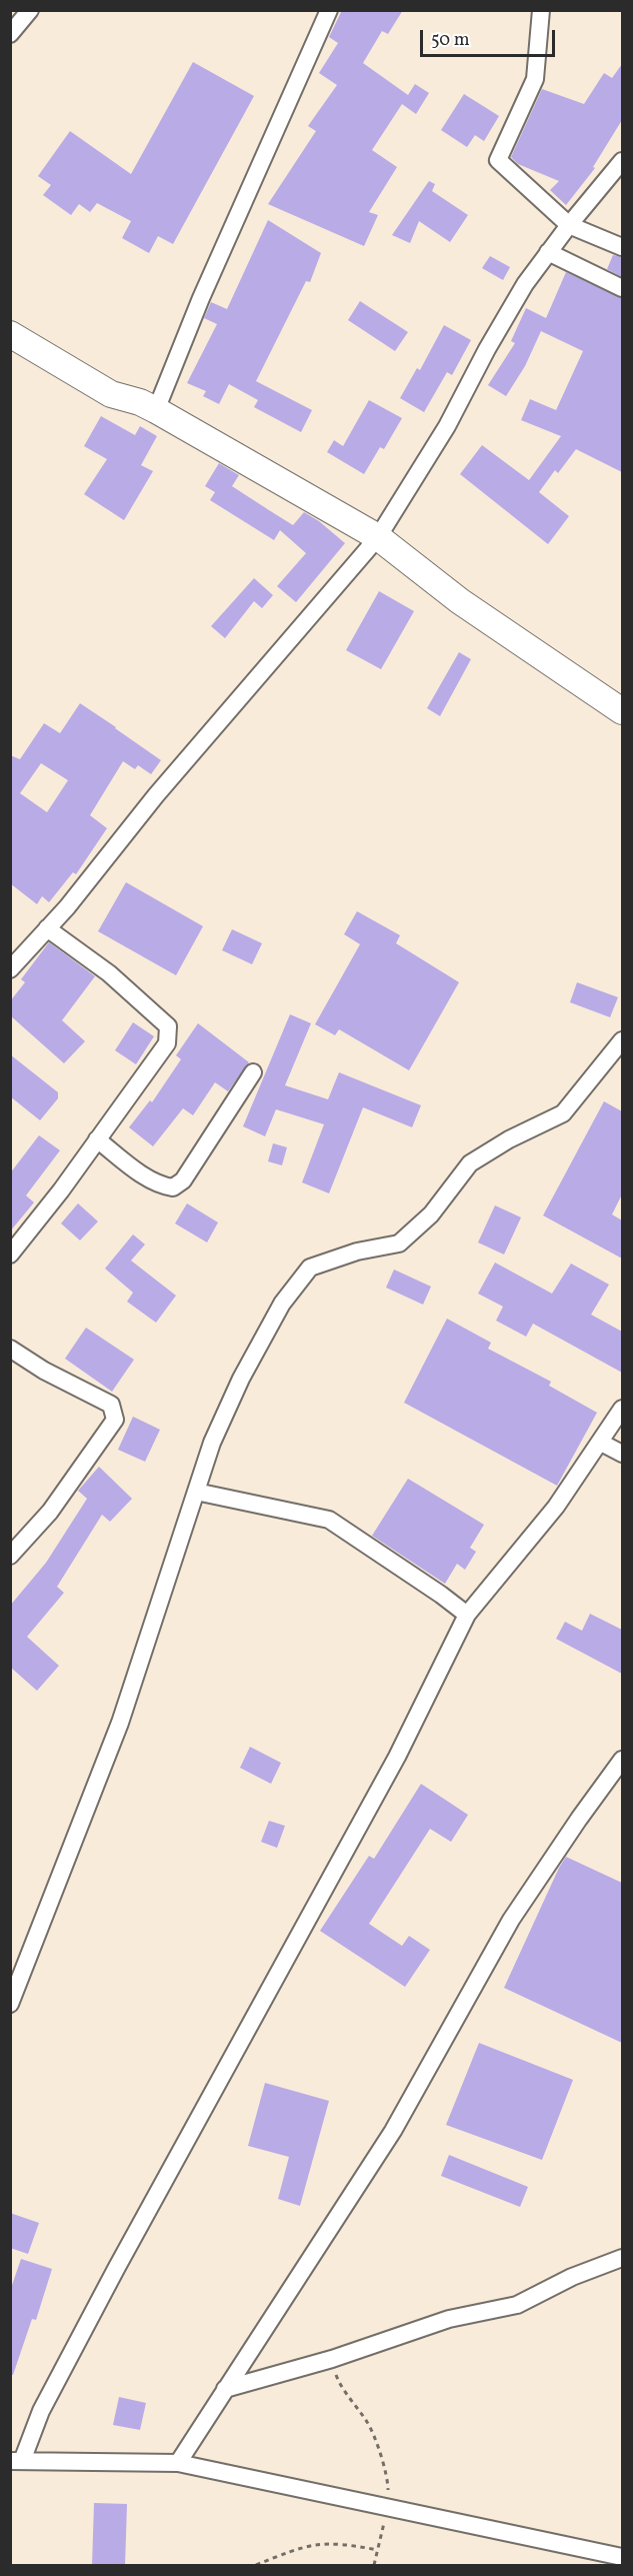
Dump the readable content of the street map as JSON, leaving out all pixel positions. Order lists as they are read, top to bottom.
{
  "scale_bar": "50 m"
}
